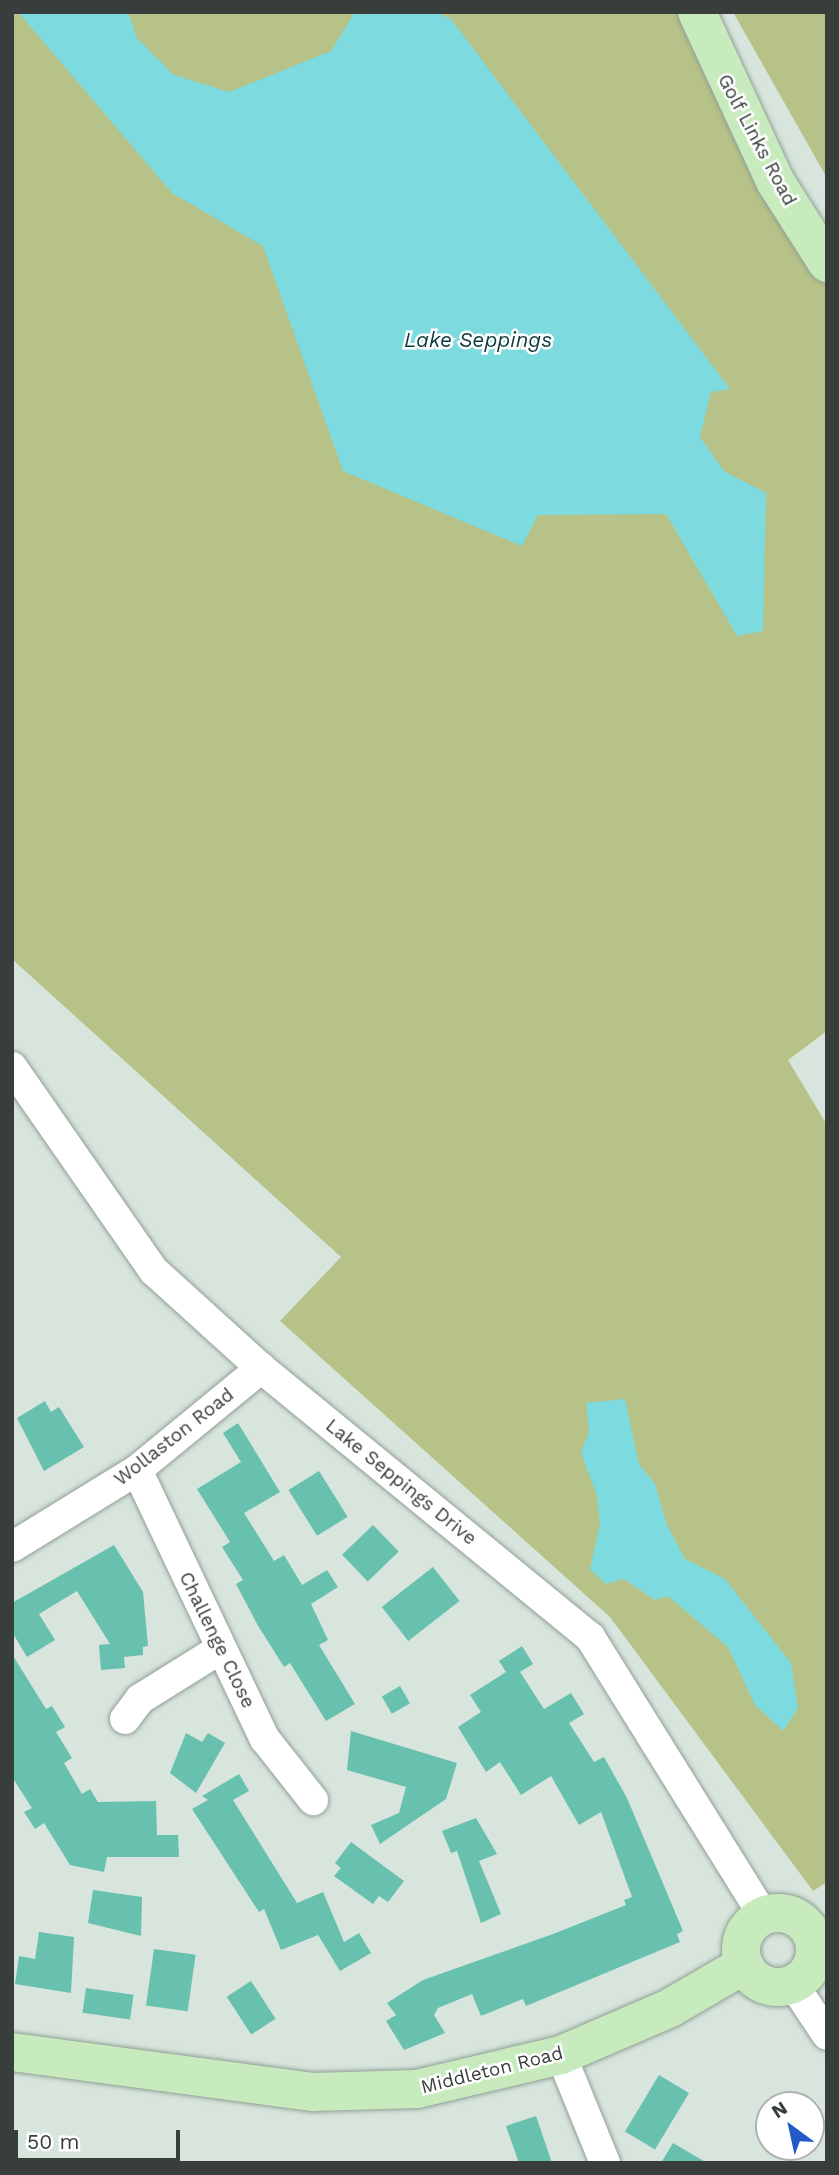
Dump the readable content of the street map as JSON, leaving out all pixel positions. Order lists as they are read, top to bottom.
{
  "streets": {
    "main road": ["Golf Links Road", "Middleton Road"],
    "street": ["Wollaston Road", "Lake Seppings Drive", "Challenge Close"]
  },
  "crossings": [
    ["Wollaston Road", "Lake Seppings Drive"],
    ["Wollaston Road", "Challenge Close"],
    ["Lake Seppings Drive", "Middleton Road"]
  ],
  "water": ["Lake Seppings"],
  "scale_bar": "50 m",
  "north": "top left"
}
